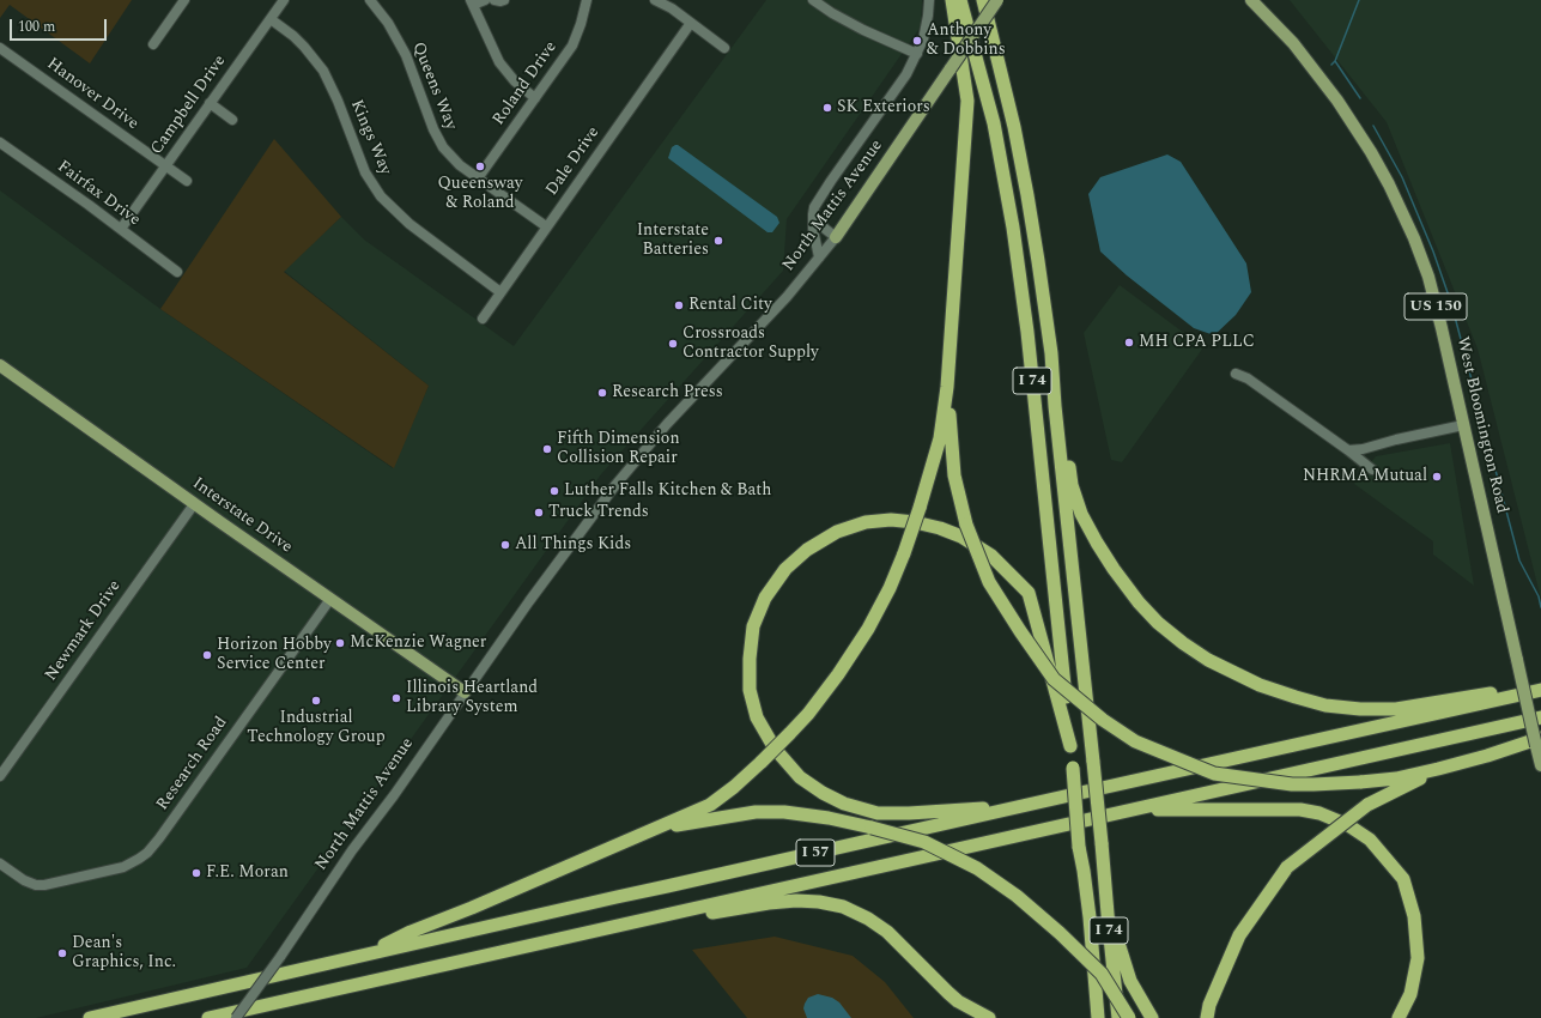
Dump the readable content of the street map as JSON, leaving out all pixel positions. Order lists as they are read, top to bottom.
{
  "streets": {
    "highway": ["I 74", "I 57"],
    "main road": [
      "North Mattis Avenue",
      "US 150",
      "West Bloomington Road",
      "Interstate Drive"
    ],
    "street": [
      "Roland Drive",
      "Queens Way",
      "Hanover Drive",
      "Campbell Drive",
      "Kings Way",
      "Dale Drive",
      "Fairfax Drive",
      "Newmark Drive",
      "Research Road"
    ]
  },
  "crossings": [
    ["Roland Drive", "Queens Way"],
    ["Queens Way", "Dale Drive"],
    ["Hanover Drive", "Campbell Drive"],
    ["Campbell Drive", "Kings Way"],
    ["Campbell Drive", "Fairfax Drive"],
    ["Kings Way", "Dale Drive"],
    ["North Mattis Avenue", "Interstate Drive"],
    ["Interstate Drive", "Newmark Drive"],
    ["Interstate Drive", "Research Road"]
  ],
  "places": [
    "Anthony & Dobbins",
    "SK Exteriors",
    "Queensway & Roland",
    "Interstate Batteries",
    "Rental City",
    "MH CPA PLLC",
    "Crossroads Contractor Supply",
    "Research Press",
    "Fifth Dimension Collision Repair",
    "NHRMA Mutual",
    "Luther Falls Kitchen & Bath",
    "Truck Trends",
    "All Things Kids",
    "McKenzie Wagner",
    "Horizon Hobby Service Center",
    "Illinois Heartland Library System",
    "Industrial Technology Group",
    "F.E. Moran",
    "Dean's Graphics, Inc."
  ],
  "scale_bar": "100 m"
}
